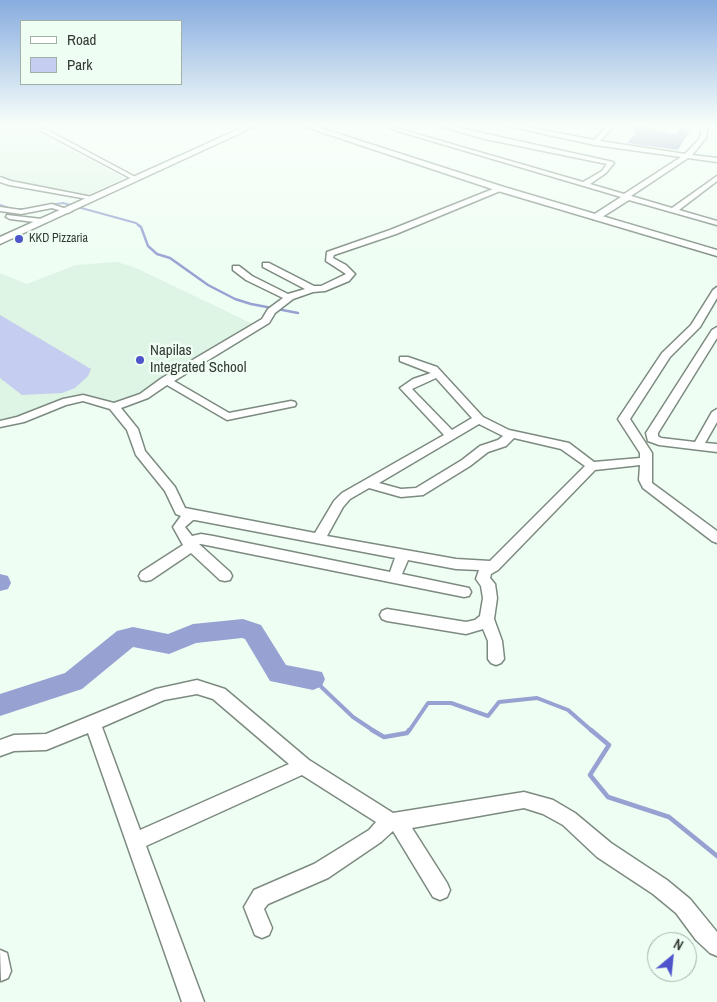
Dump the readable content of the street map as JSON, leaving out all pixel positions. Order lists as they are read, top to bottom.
{
  "places": ["KKD Pizzaria", "Napilas Integrated School"],
  "legend": ["Road", "Park"],
  "north": "top right"
}
